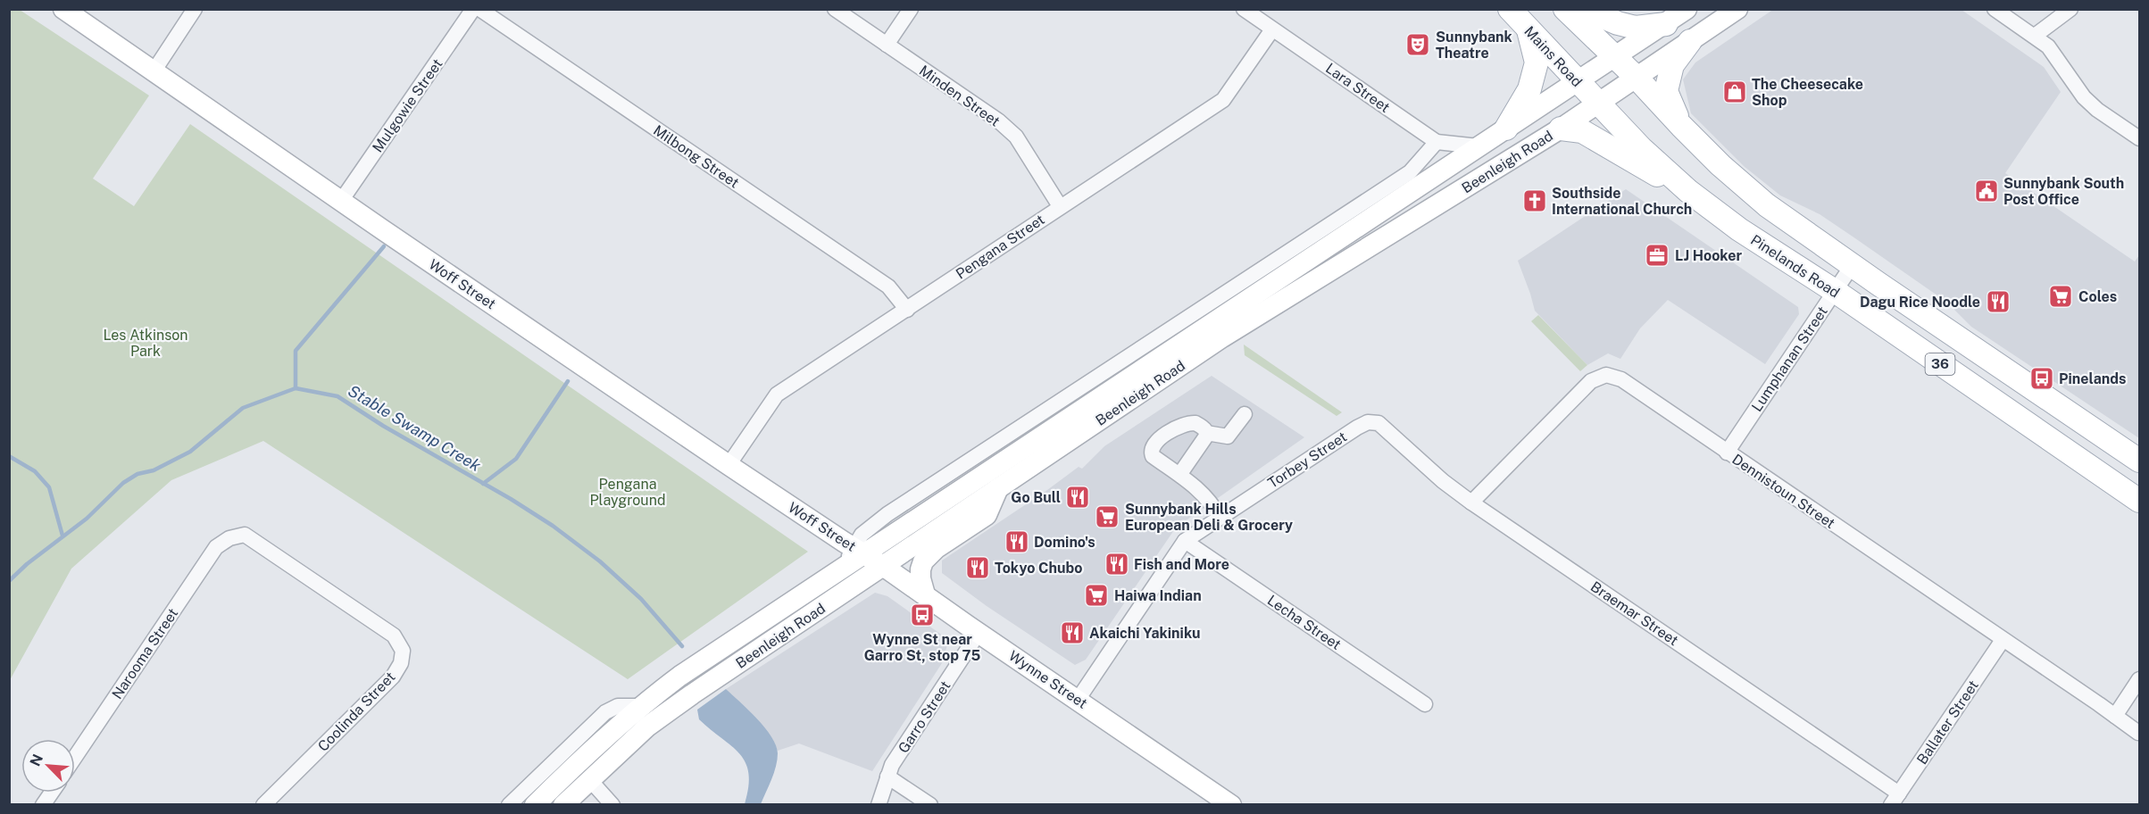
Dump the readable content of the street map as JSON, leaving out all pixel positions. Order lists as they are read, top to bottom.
{
  "streets": {
    "main road": [
      "Mains Road",
      "Beenleigh Road",
      "Pinelands Road",
      "Woff Street",
      "36",
      "Wynne Street"
    ],
    "street": [
      "Lara Street",
      "Minden Street",
      "Mulgowie Street",
      "Milbong Street",
      "Pengana Street",
      "Lumphanan Street",
      "Torbey Street",
      "Dennistoun Street",
      "Braemar Street",
      "Lecha Street",
      "Narooma Street",
      "Coolinda Street",
      "Garro Street",
      "Ballater Street"
    ]
  },
  "crossings": [
    ["Mains Road", "Beenleigh Road"],
    ["Mains Road", "Pinelands Road"],
    ["Lara Street", "Beenleigh Road"],
    ["Lara Street", "Pengana Street"],
    ["Minden Street", "Pengana Street"],
    ["Mulgowie Street", "Woff Street"],
    ["Milbong Street", "Pengana Street"],
    ["Beenleigh Road", "Pinelands Road"],
    ["Beenleigh Road", "Woff Street"],
    ["Beenleigh Road", "36"],
    ["Beenleigh Road", "Wynne Street"],
    ["Pengana Street", "Woff Street"],
    ["Pinelands Road", "Lumphanan Street"],
    ["Woff Street", "Wynne Street"],
    ["Lumphanan Street", "36"],
    ["Lumphanan Street", "Dennistoun Street"],
    ["Torbey Street", "Braemar Street"],
    ["Torbey Street", "Lecha Street"],
    ["Torbey Street", "Wynne Street"],
    ["Dennistoun Street", "Braemar Street"],
    ["Dennistoun Street", "Ballater Street"],
    ["Braemar Street", "Ballater Street"],
    ["Narooma Street", "Coolinda Street"],
    ["Wynne Street", "Garro Street"]
  ],
  "water": ["Stable Swamp Creek"],
  "parks": ["Les Atkinson Park", "Pengana Playground"],
  "places": {
    "theatre": ["Sunnybank Theatre"],
    "shop": ["The Cheesecake Shop"],
    "public building": ["Sunnybank South Post Office"],
    "church": ["Southside International Church"],
    "office": ["LJ Hooker"],
    "supermarket": ["Coles", "Sunnybank Hills European Deli & Grocery", "Haiwa Indian"],
    "restaurant": [
      "Dagu Rice Noodle",
      "Go Bull",
      "Domino's",
      "Fish and More",
      "Tokyo Chubo",
      "Akaichi Yakiniku"
    ],
    "bus stop": ["Pinelands", "Wynne St near Garro St, stop 75"]
  },
  "north": "top left"
}
